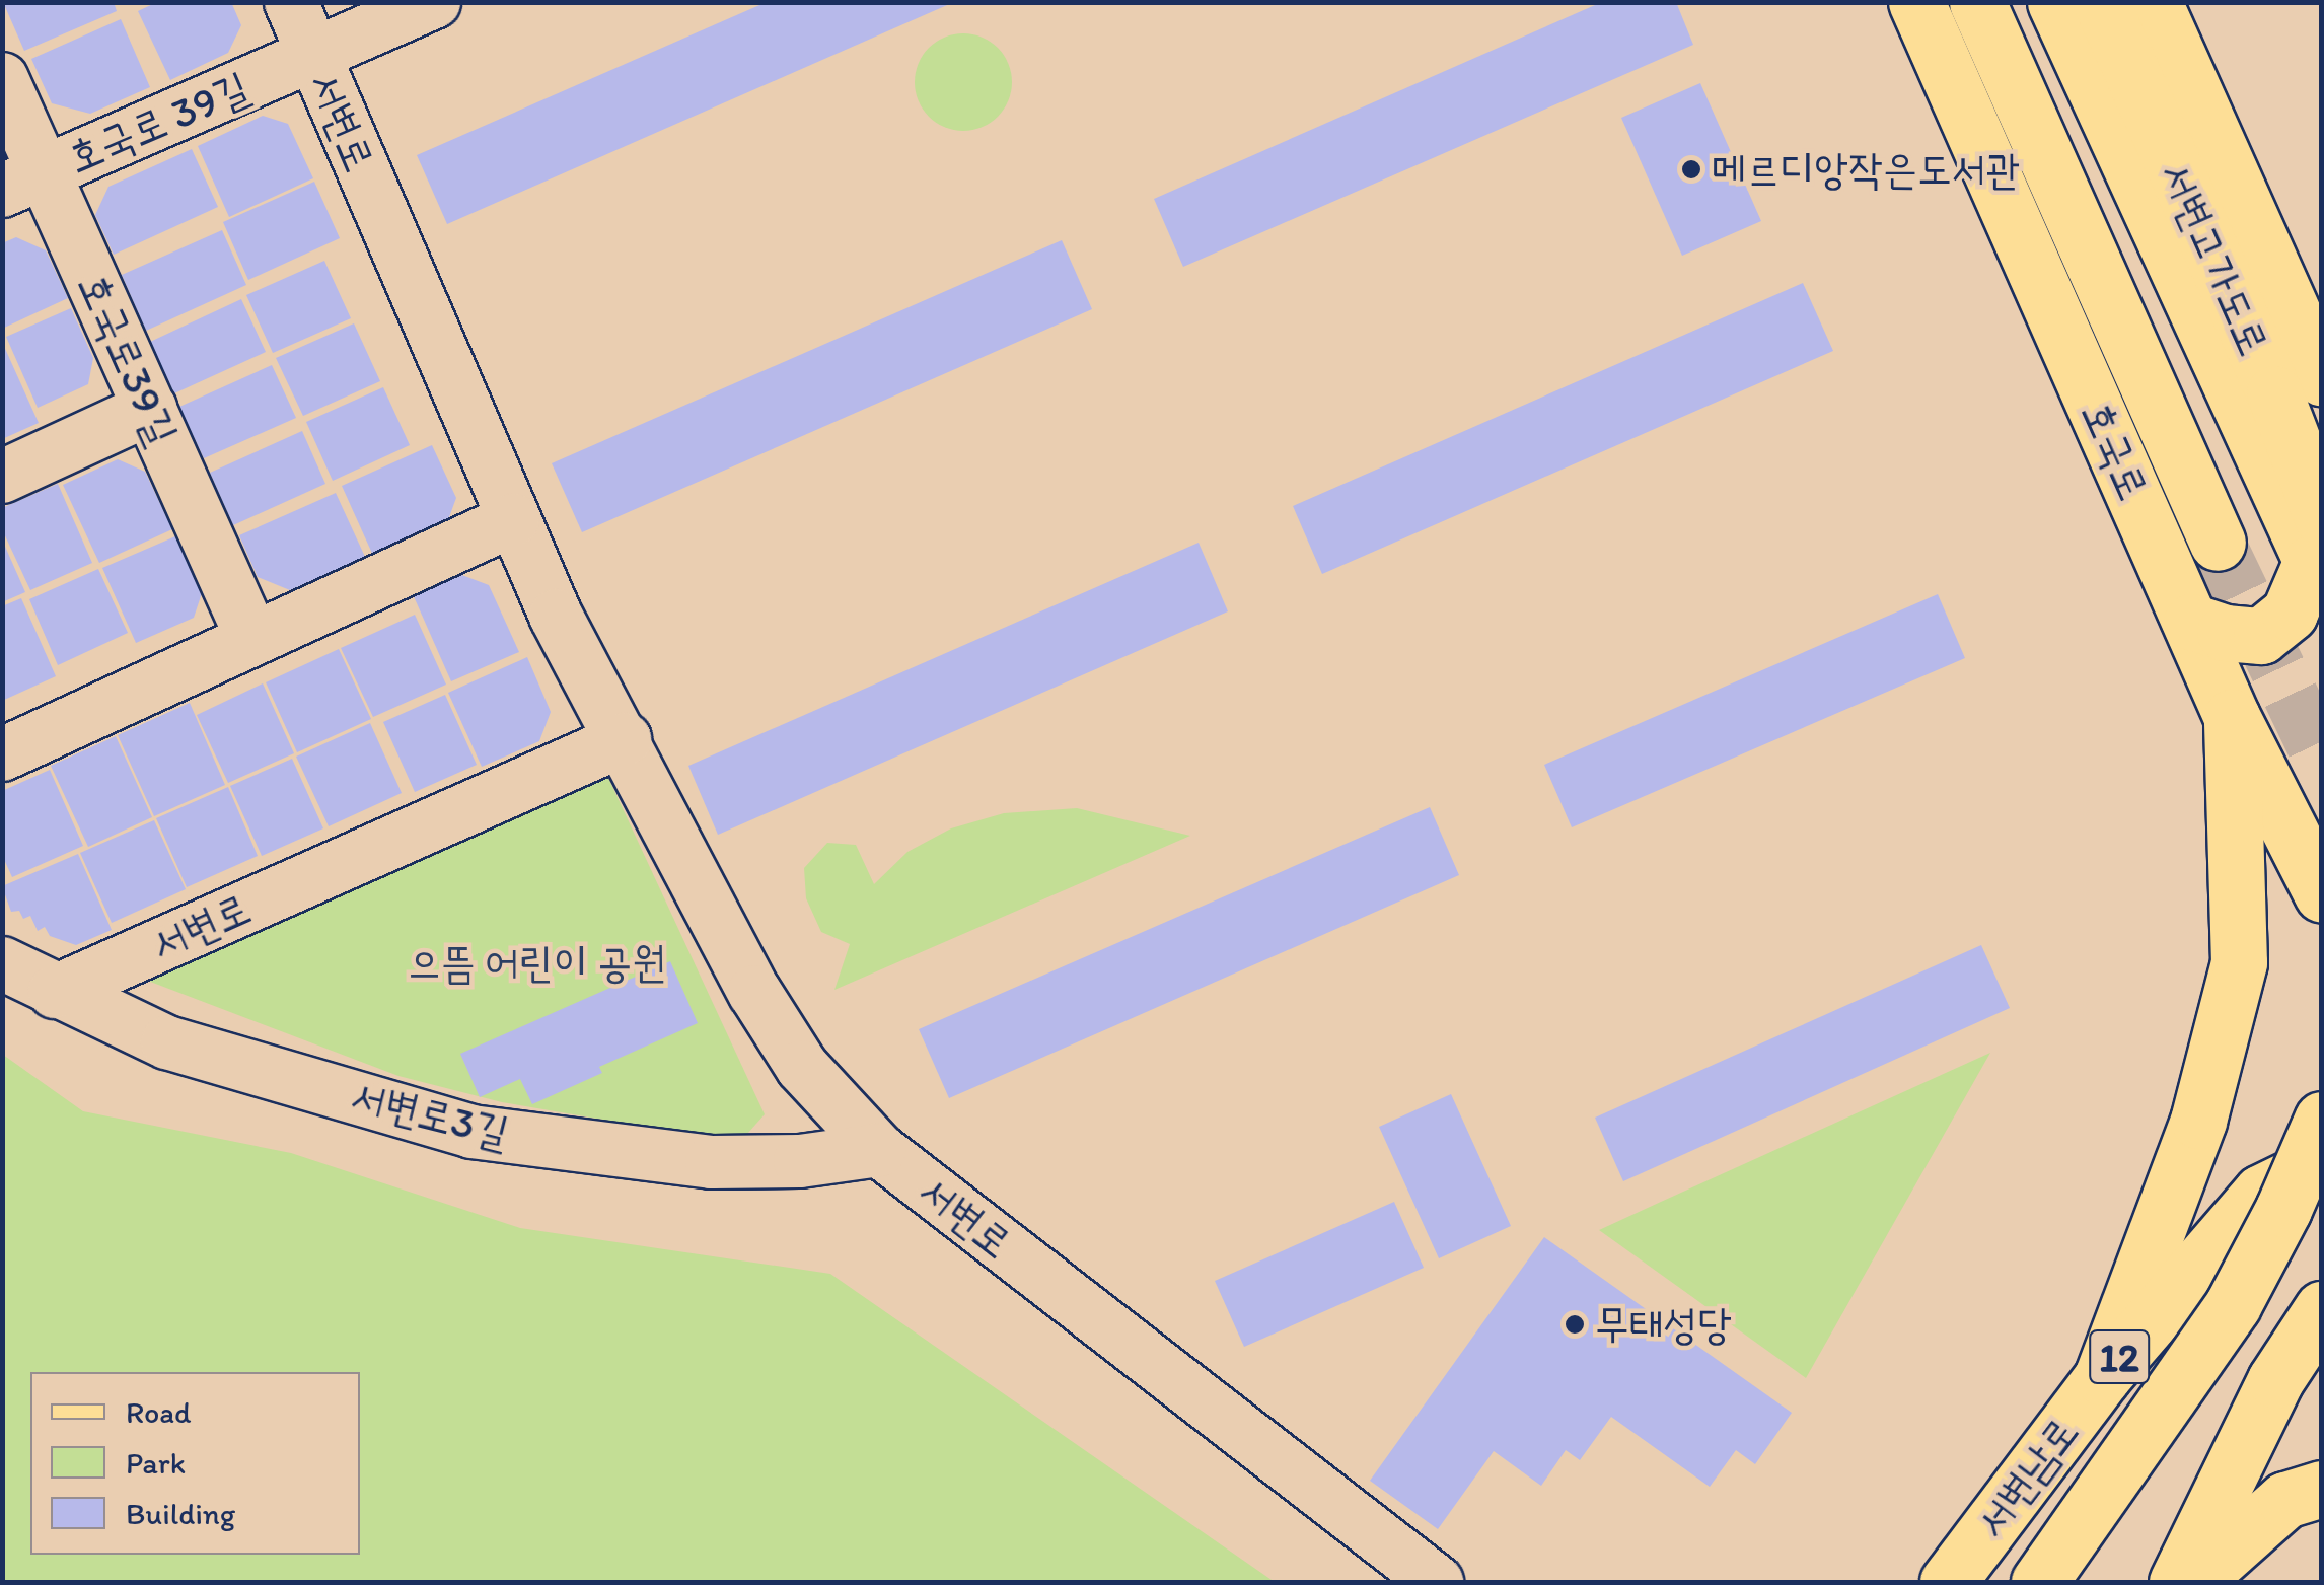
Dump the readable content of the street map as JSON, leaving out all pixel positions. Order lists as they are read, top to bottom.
{
  "streets": {
    "main road": [
      "서변고가도로",
      "호국로",
      "12",
      "서변남로"
    ],
    "street": [
      "서변로",
      "호국로 39길",
      "호국로39길",
      "서변로3길"
    ]
  },
  "crossings": [
    ["서변로", "호국로 39길"],
    ["서변로", "서변로3길"],
    ["호국로 39길", "호국로39길"]
  ],
  "parks": ["으뜸 어린이 공원"],
  "places": ["메르디앙작은도서관", "무태성당"],
  "legend": ["Road", "Park", "Building"]
}
